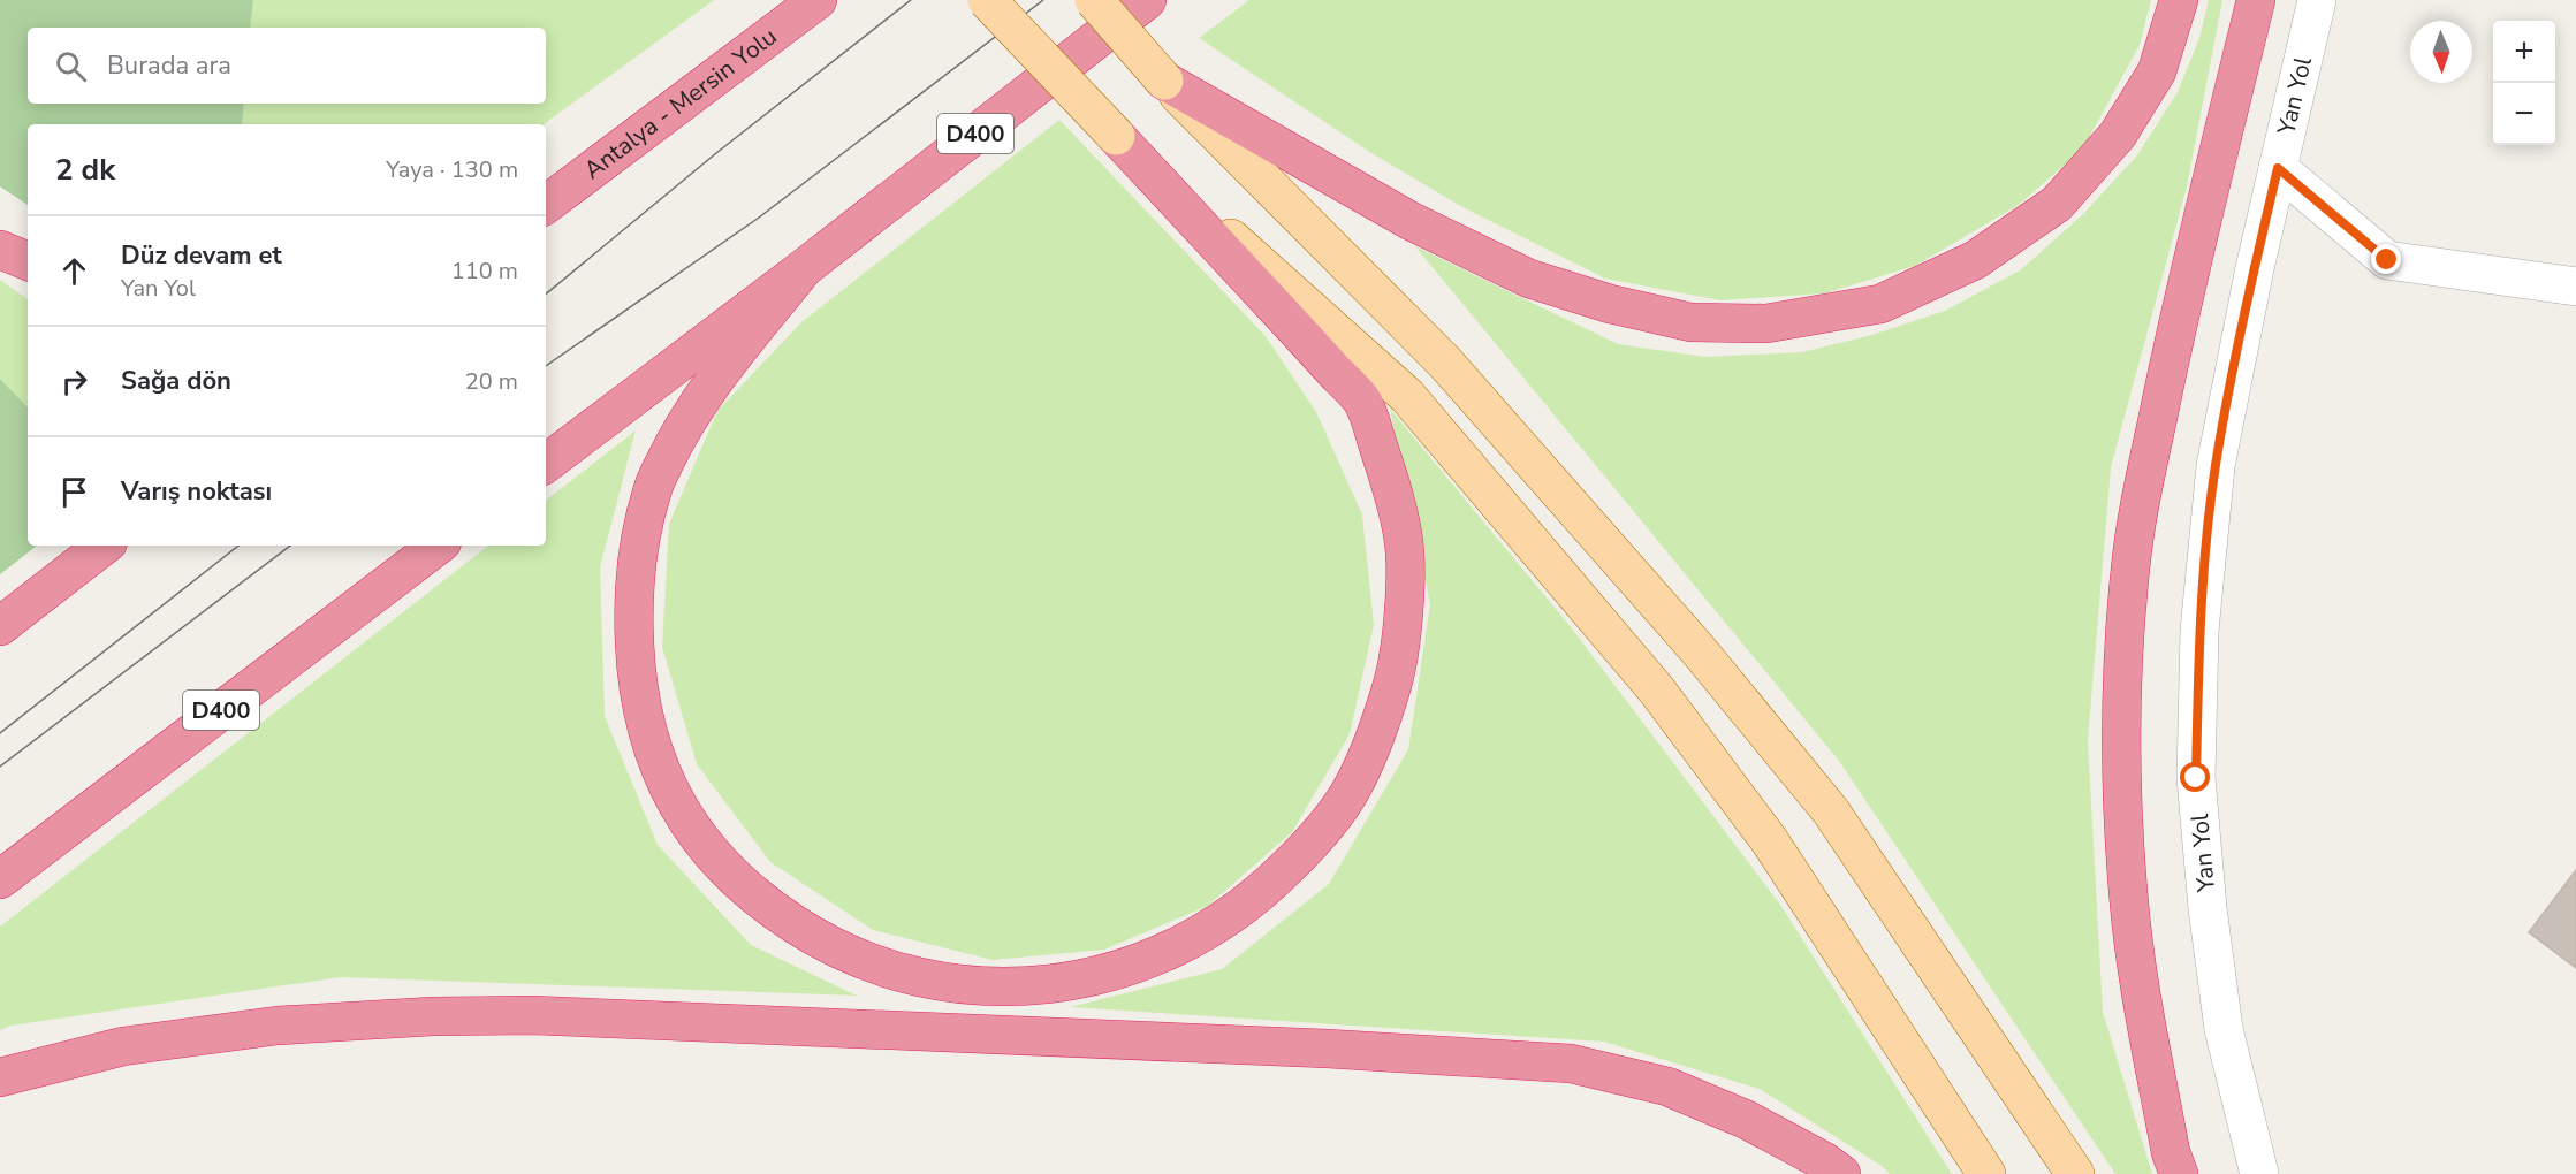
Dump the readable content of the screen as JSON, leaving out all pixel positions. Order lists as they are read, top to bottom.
{
  "streets": {
    "highway": ["Antalya - Mersin Yolu", "D400"],
    "street": ["Yan Yol"]
  },
  "north": "bottom",
  "page": {
    "map_buttons": ["+", "−"],
    "search": "Burada ara",
    "heading": ["2 dk", "Yaya · 130 m"],
    "list": [
      ["Düz devam et", "Yan Yol", "110 m"],
      ["Sağa dön", "20 m"],
      "Varış noktası"
    ]
  }
}
